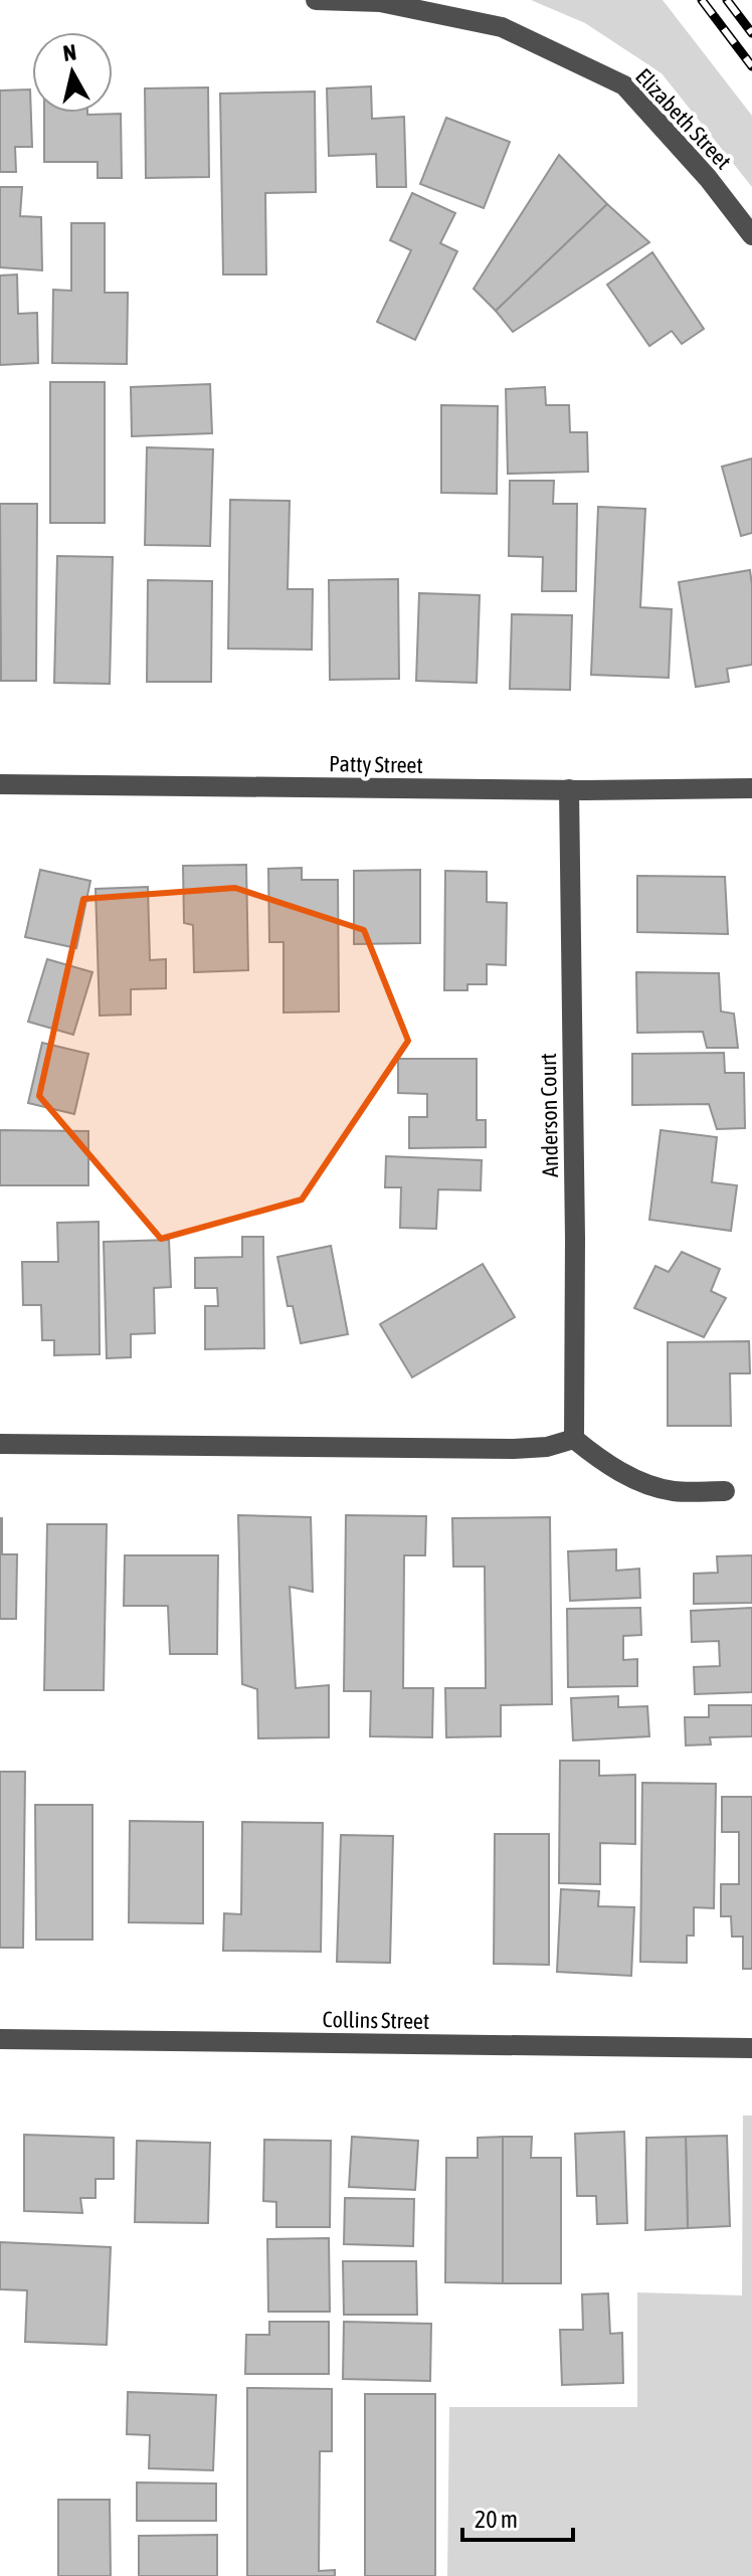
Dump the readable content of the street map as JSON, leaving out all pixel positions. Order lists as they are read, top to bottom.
{
  "streets": {
    "street": [
      "Elizabeth Street",
      "Patty Street",
      "Anderson Court",
      "Collins Street"
    ]
  },
  "crossings": [
    ["Patty Street", "Anderson Court"]
  ],
  "scale_bar": "20 m",
  "north": "top"
}
